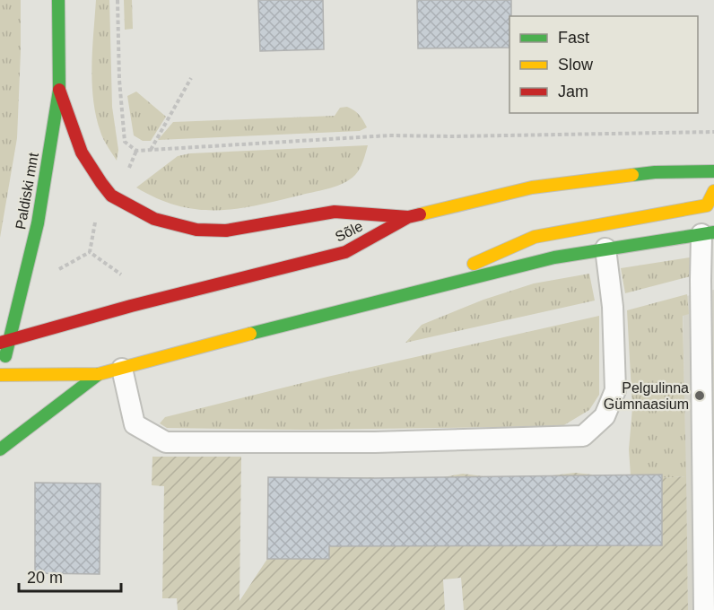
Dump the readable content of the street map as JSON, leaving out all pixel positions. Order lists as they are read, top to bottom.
{
  "streets": {
    "main road": ["Paldiski mnt", "Sõle"]
  },
  "crossings": [
    ["Paldiski mnt", "Sõle"]
  ],
  "places": ["Pelgulinna Gümnaasium"],
  "legend": ["Fast", "Slow", "Jam"],
  "scale_bar": "20 m"
}
